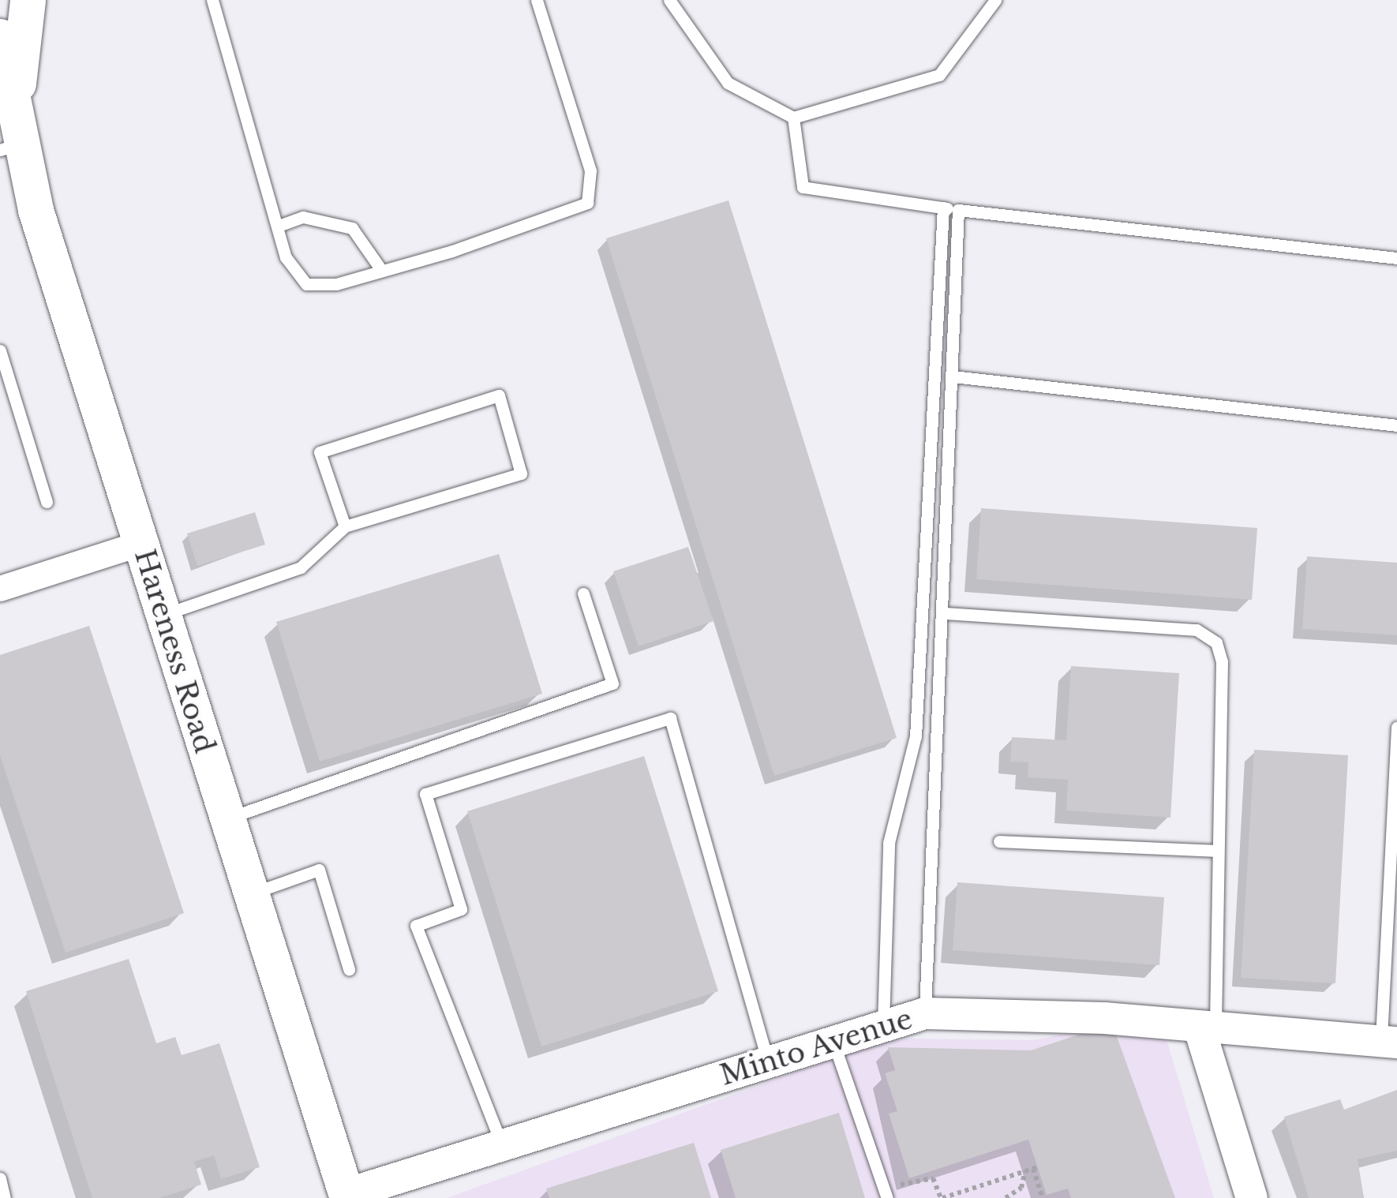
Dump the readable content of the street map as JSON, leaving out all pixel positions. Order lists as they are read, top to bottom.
{
  "streets": {
    "main road": ["Hareness Road"],
    "street": ["Minto Avenue"]
  },
  "crossings": [
    ["Hareness Road", "Minto Avenue"]
  ]
}
